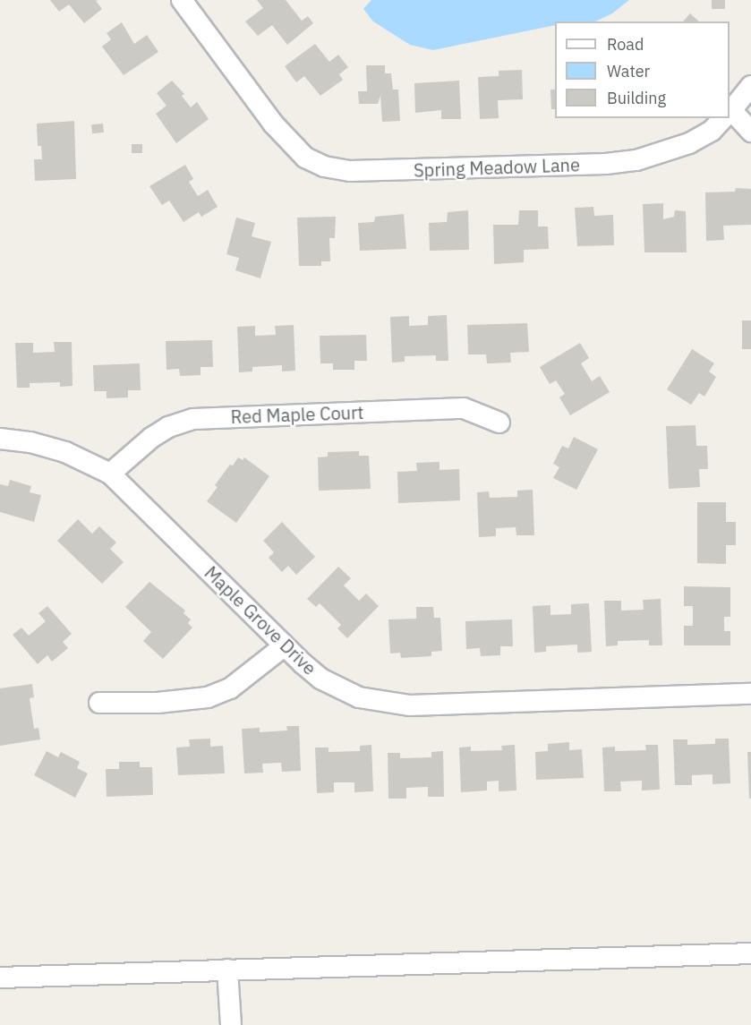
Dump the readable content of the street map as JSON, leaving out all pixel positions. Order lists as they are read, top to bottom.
{
  "streets": {
    "street": ["Spring Meadow Lane", "Red Maple Court", "Maple Grove Drive"]
  },
  "crossings": [
    ["Red Maple Court", "Maple Grove Drive"]
  ],
  "legend": ["Road", "Water", "Building"]
}
